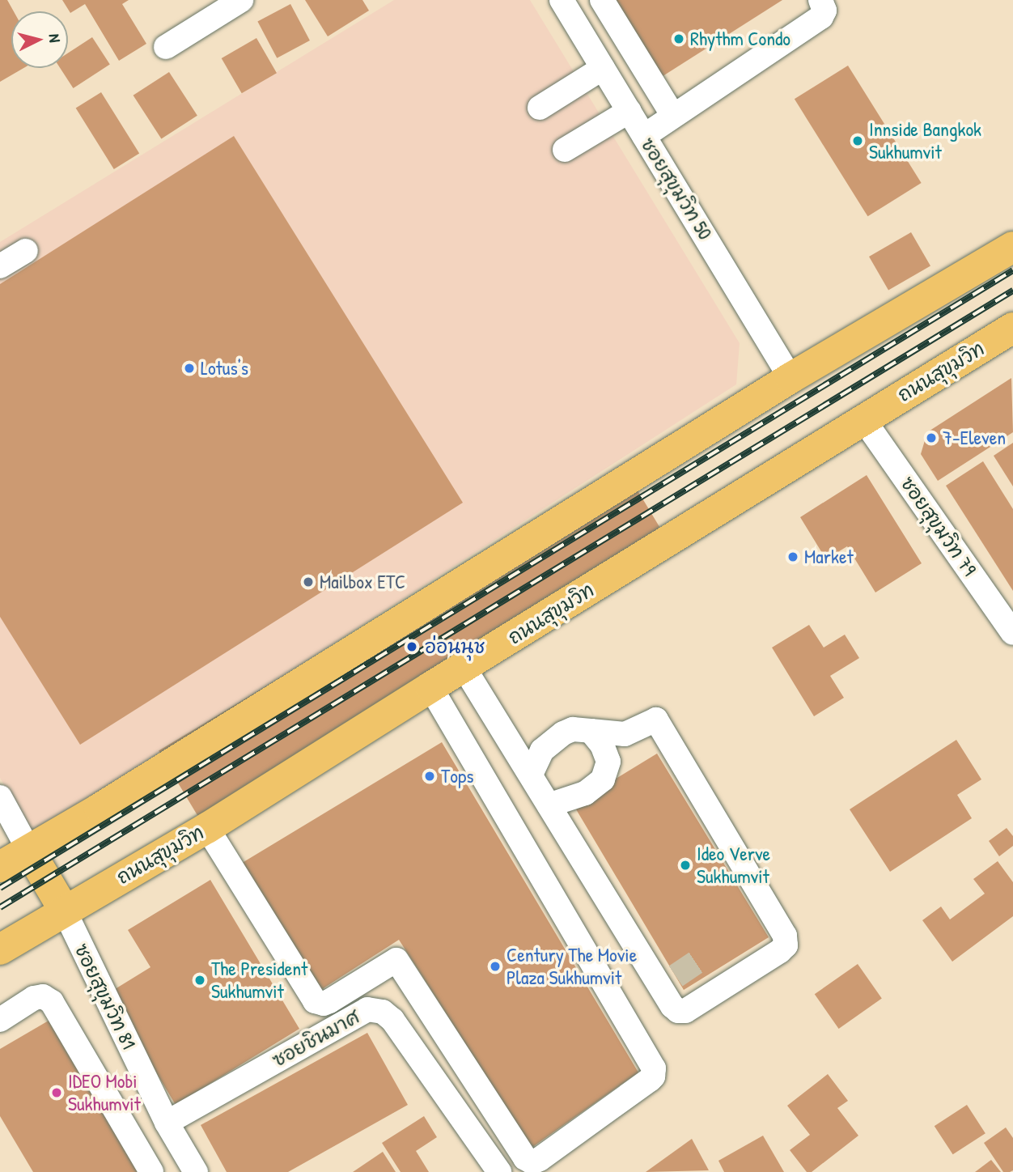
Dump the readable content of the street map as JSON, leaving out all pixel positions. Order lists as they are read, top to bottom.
{
  "streets": {
    "main road": ["ถนนสุขุมวิท"],
    "street": [
      "ซอยสุขุมวิท 50",
      "ซอยสุขุมวิท 79",
      "ซอยสุขุมวิท 81",
      "ซอยชินมาศ"
    ]
  },
  "crossings": [
    ["ถนนสุขุมวิท", "ซอยสุขุมวิท 79"],
    ["ถนนสุขุมวิท", "ซอยสุขุมวิท 81"],
    ["ซอยสุขุมวิท 81", "ซอยชินมาศ"]
  ],
  "places": [
    "Rhythm Condo",
    "Innside Bangkok Sukhumvit",
    "Lotus's",
    "7-Eleven",
    "Market",
    "Mailbox ETC",
    "อ่อนนุช",
    "Tops",
    "Ideo Verve Sukhumvit",
    "Century The Movie Plaza Sukhumvit",
    "The President Sukhumvit",
    "IDEO Mobi Sukhumvit"
  ],
  "north": "right"
}
